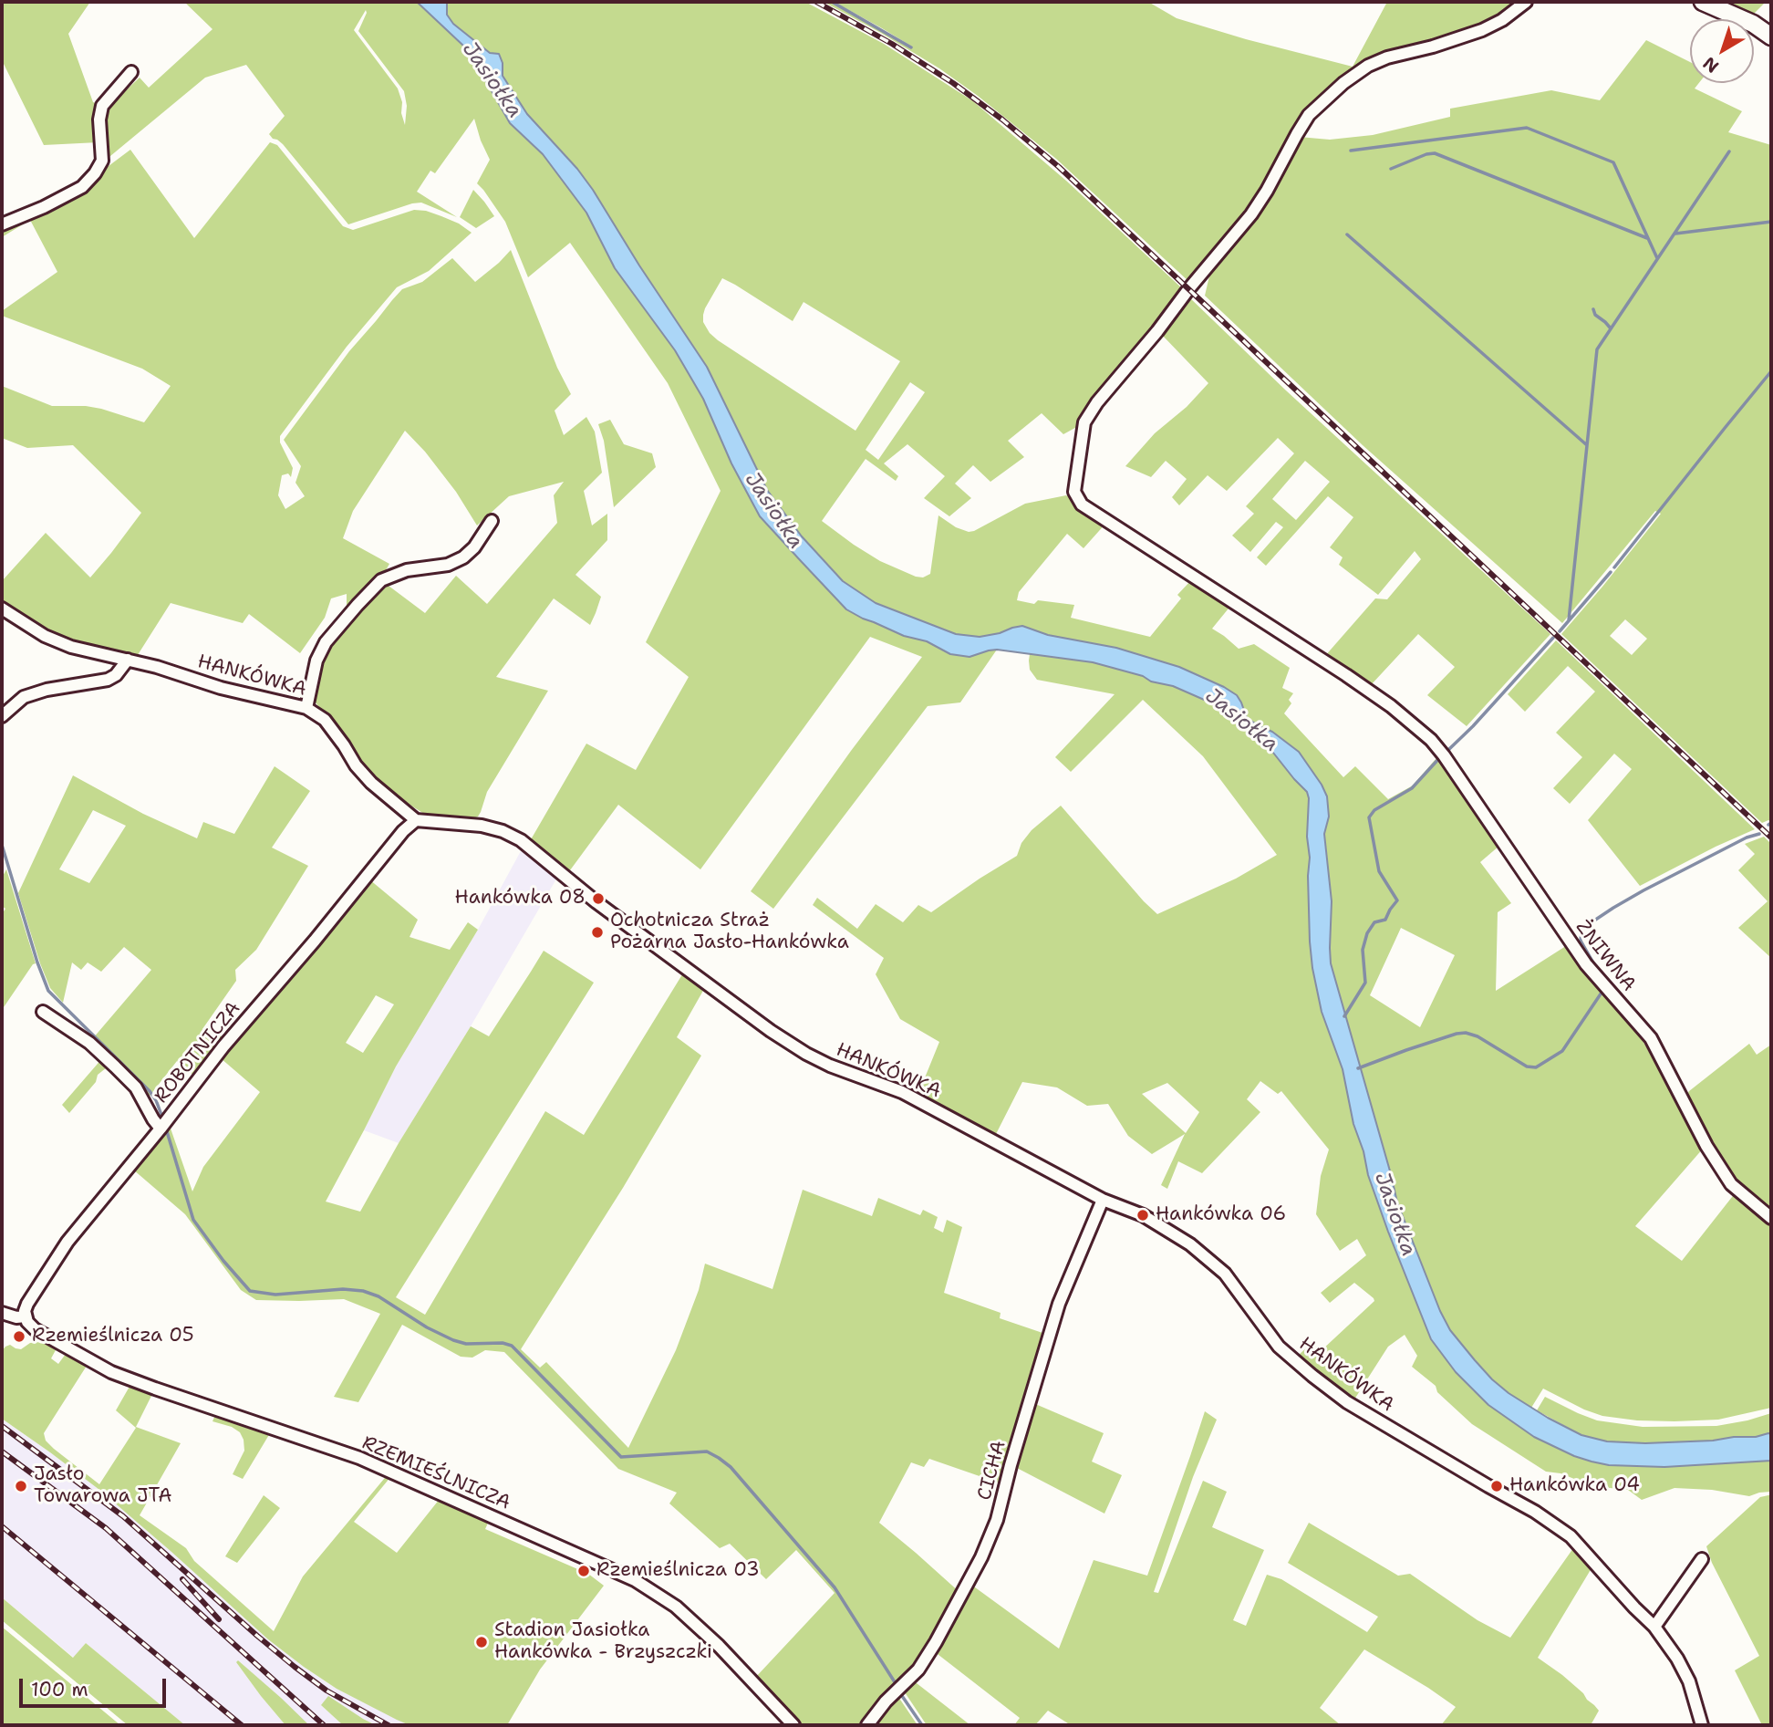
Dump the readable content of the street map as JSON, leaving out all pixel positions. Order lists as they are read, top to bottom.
{
  "streets": {
    "street": [
      "HANKÓWKA",
      "ŻNIWNA",
      "ROBOTNICZA",
      "CICHA",
      "RZEMIEŚLNICZA"
    ]
  },
  "crossings": [
    ["HANKÓWKA", "ROBOTNICZA"],
    ["HANKÓWKA", "CICHA"],
    ["ROBOTNICZA", "RZEMIEŚLNICZA"]
  ],
  "water": ["Jasiołka"],
  "places": [
    "Hankówka 08",
    "Ochotnicza Straż Pożarna Jasło-Hankówka",
    "Hankówka 06",
    "Rzemieślnicza 05",
    "Jasło Towarowa JTA",
    "Hankówka 04",
    "Rzemieślnicza 03",
    "Stadion Jasiołka Hankówka - Brzyszczki"
  ],
  "scale_bar": "100 m",
  "north": "bottom left"
}
